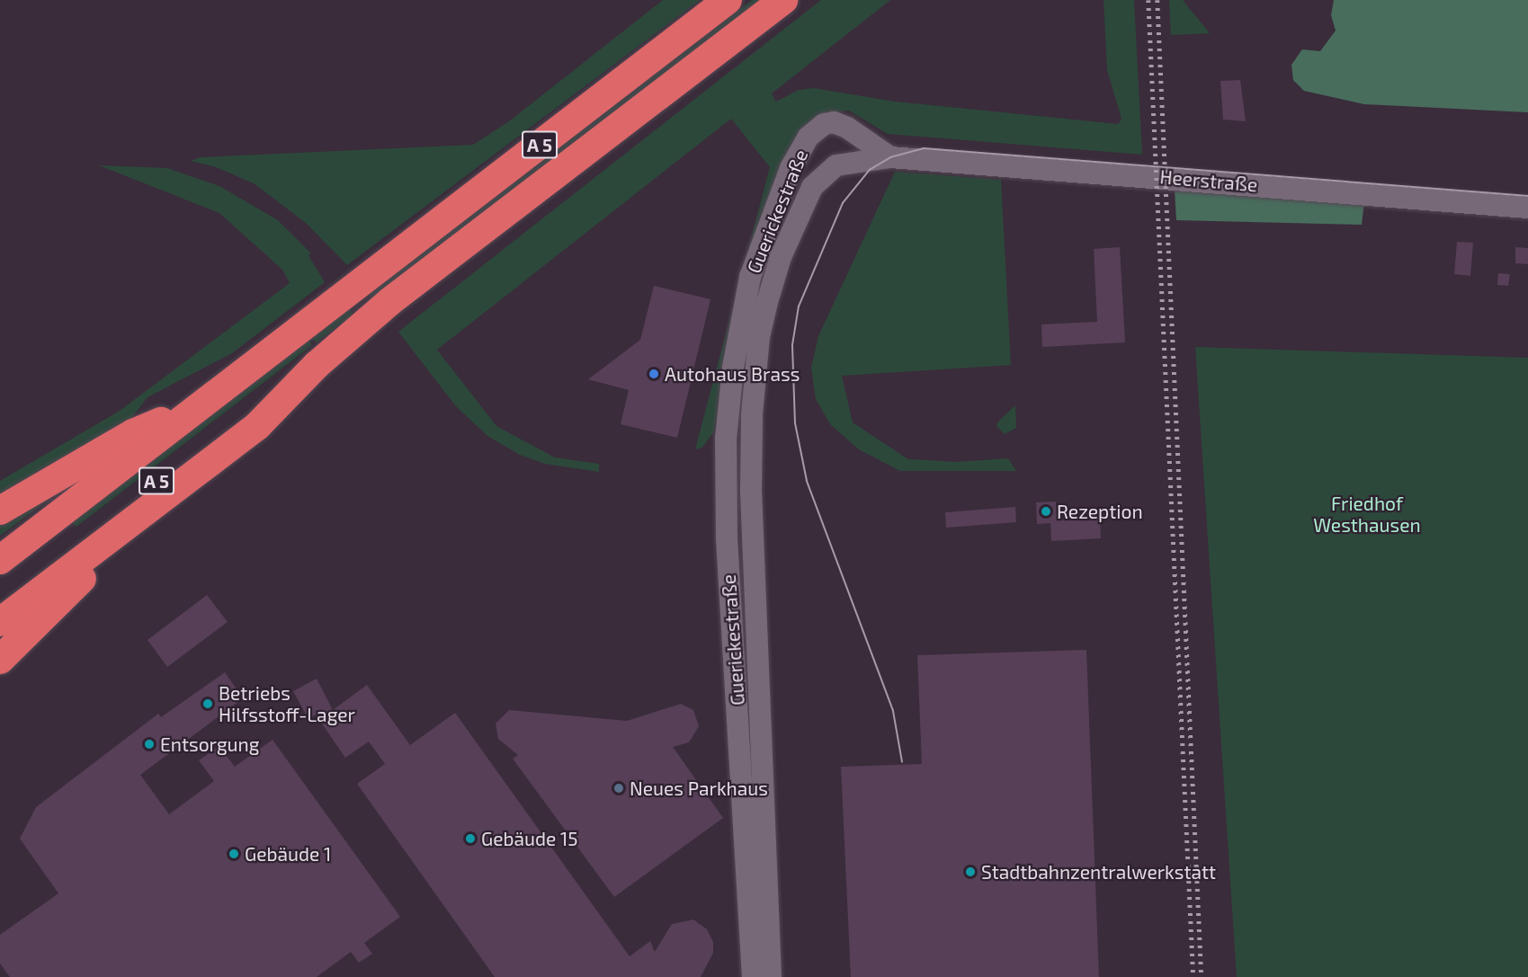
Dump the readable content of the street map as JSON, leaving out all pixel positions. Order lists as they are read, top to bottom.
{
  "streets": {
    "highway": ["A 5"],
    "main road": ["Heerstraße", "Guerickestraße"]
  },
  "crossings": [
    ["Heerstraße", "Guerickestraße"]
  ],
  "parks": ["Friedhof Westhausen"],
  "places": [
    "Autohaus Brass",
    "Rezeption",
    "Betriebs Hilfsstoff-Lager",
    "Entsorgung",
    "Neues Parkhaus",
    "Gebäude 15",
    "Gebäude 1",
    "Stadtbahnzentralwerkstatt"
  ]
}
